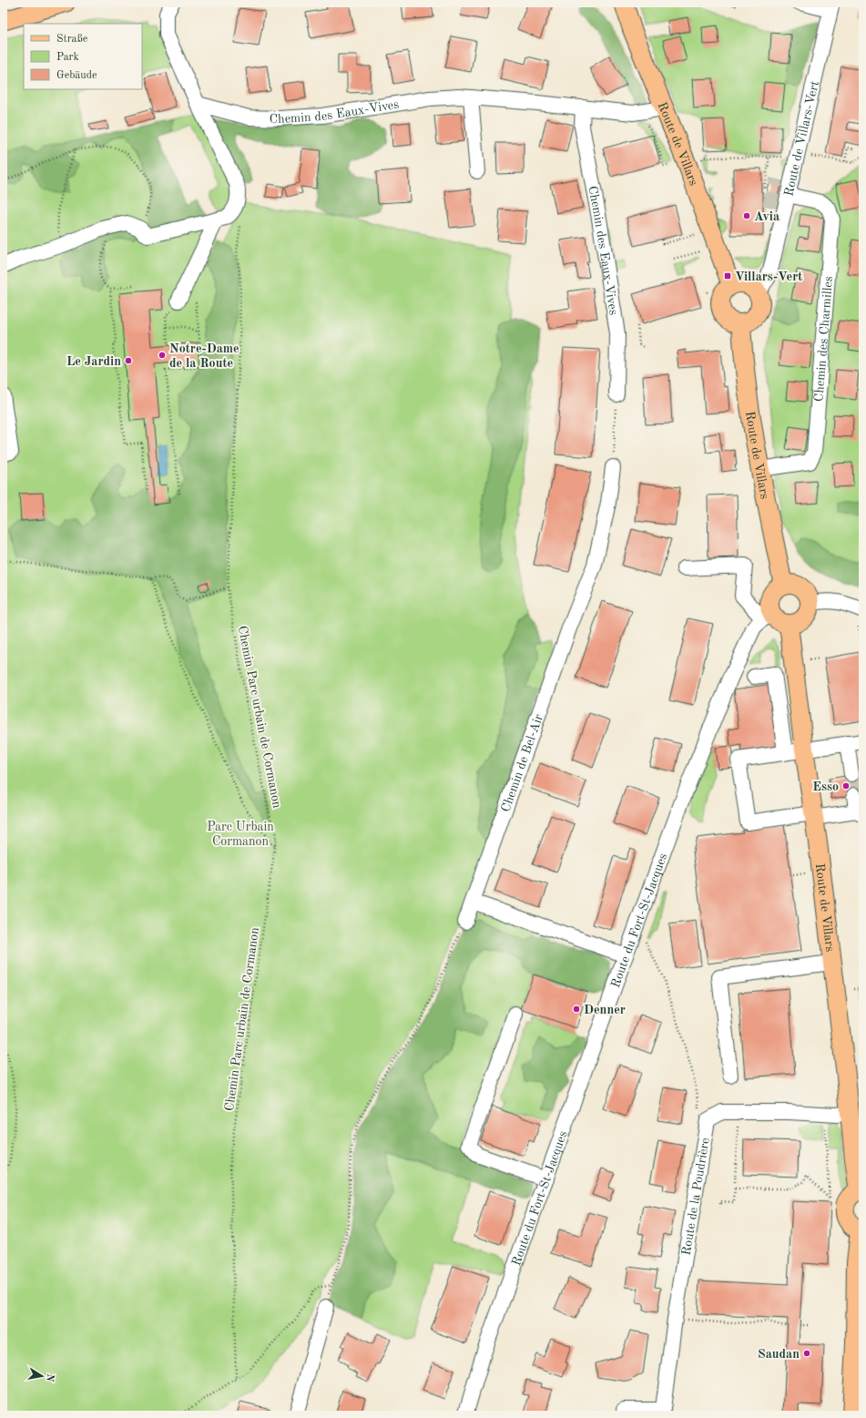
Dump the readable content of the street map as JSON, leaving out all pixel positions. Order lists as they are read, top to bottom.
{
  "streets": {
    "main road": ["Route de Villars"],
    "street": [
      "Chemin des Eaux-Vives",
      "Route de Villars-Vert",
      "Chemin des Charmilles",
      "Chemin de Bel-Air",
      "Route du Fort-St-Jacques",
      "Route de la Poudrière"
    ],
    "path": ["Chemin Parc urbain de Cormanon"]
  },
  "crossings": [
    ["Chemin des Eaux-Vives", "Route de Villars"],
    ["Route de Villars-Vert", "Route de Villars"],
    ["Route de Villars-Vert", "Chemin des Charmilles"],
    ["Route de Villars", "Chemin des Charmilles"],
    ["Route de Villars", "Route du Fort-St-Jacques"],
    ["Route de Villars", "Route de la Poudrière"]
  ],
  "parks": ["Parc Urbain Cormanon"],
  "places": {
    "other": [
      "Avia",
      "Notre-Dame de la Route",
      "Le Jardin",
      "Esso",
      "Denner",
      "Saudan"
    ],
    "transit": ["Villars-Vert"]
  },
  "legend": ["Straße", "Park", "Gebäude"],
  "north": "right"
}
